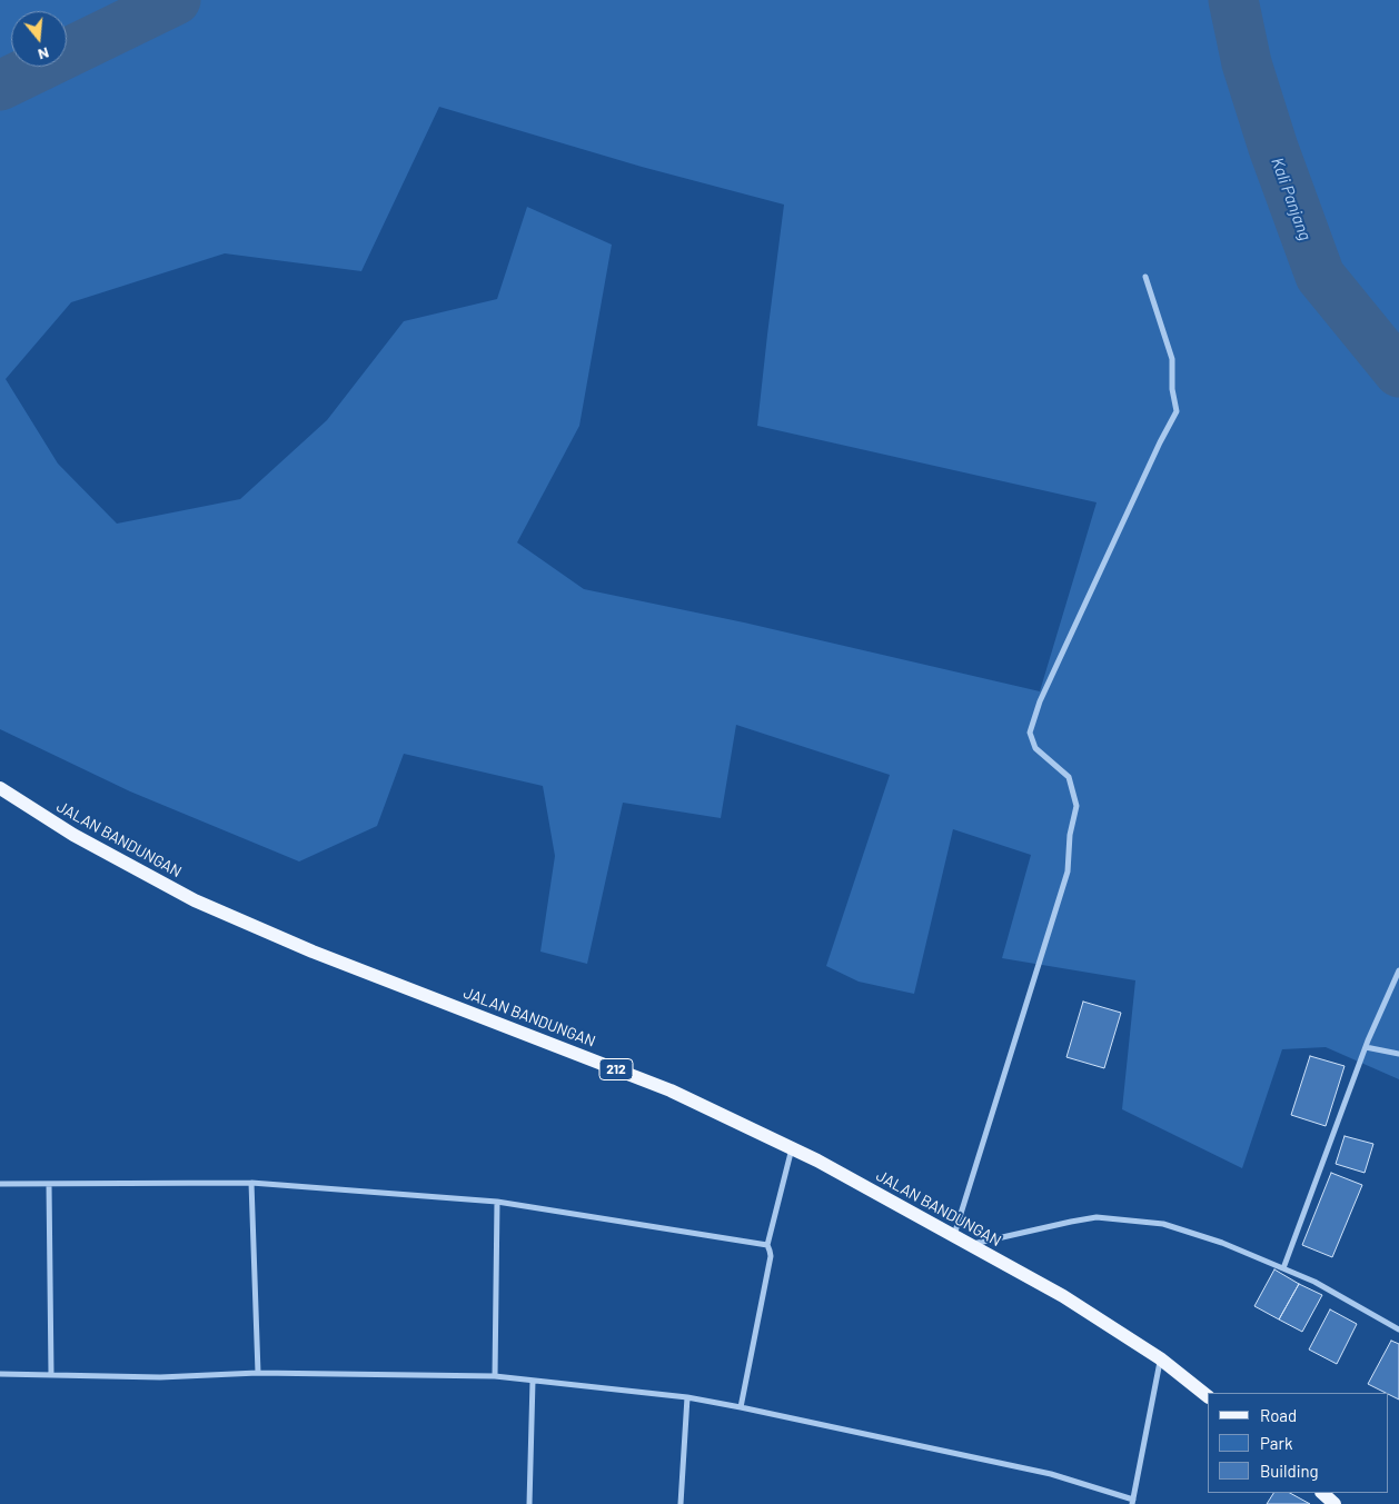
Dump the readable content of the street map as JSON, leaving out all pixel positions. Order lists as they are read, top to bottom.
{
  "streets": {
    "main road": ["JALAN BANDUNGAN", "212"]
  },
  "water": ["Kali Panjang"],
  "legend": ["Road", "Park", "Building"],
  "north": "bottom"
}
